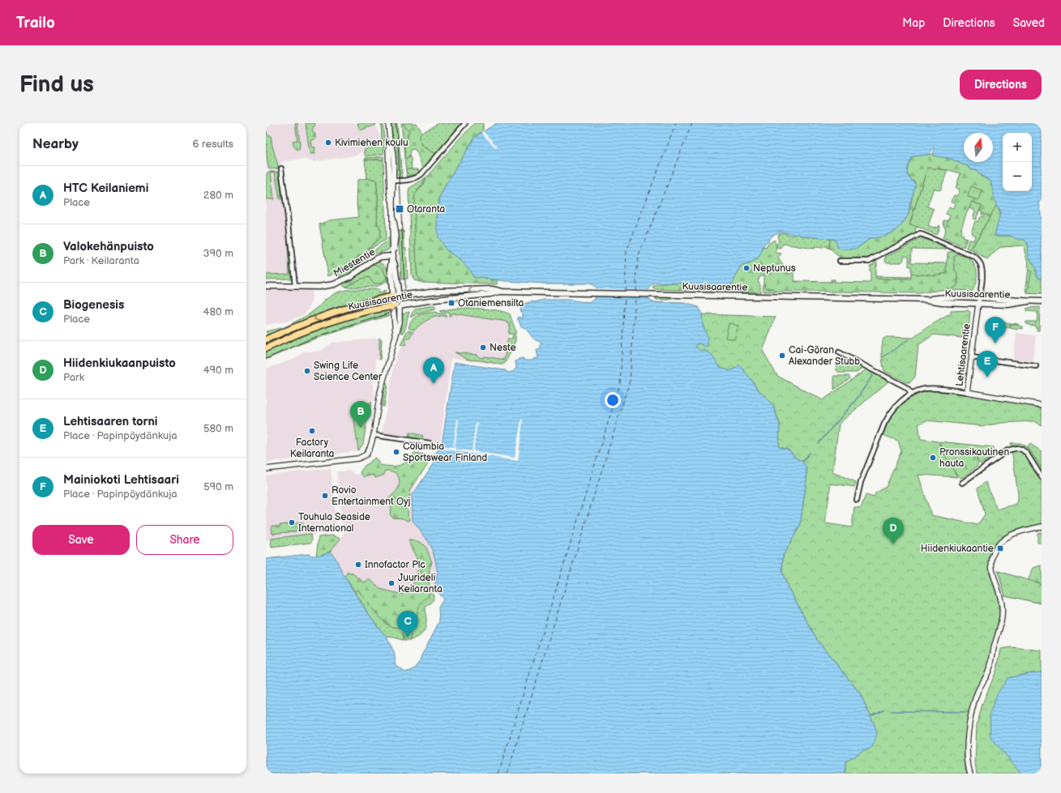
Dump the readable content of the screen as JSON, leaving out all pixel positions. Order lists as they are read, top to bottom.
{
  "streets": {
    "main road": ["Miestentie", "Kuusisaarentie"],
    "street": ["Lehtisaarentie"]
  },
  "crossings": [
    ["Kuusisaarentie", "Lehtisaarentie"]
  ],
  "places": {
    "other": [
      "Kivimiehen koulu",
      "Neptunus",
      "Neste",
      "Cai-Göran Alexander Stubb",
      "Swing Life Science Center",
      "Factory Keilaranta",
      "Columbia Sportswear Finland",
      "Pronssikautinen hauta",
      "Rovio Entertainment Oyj",
      "Touhula Seaside International",
      "Innofactor Plc",
      "Juurideli Keilaranta"
    ],
    "transit": ["Otaranta", "Otaniemensilta", "Hiidenkiukaantie"]
  },
  "north": "top",
  "page": {
    "header": "Trailo",
    "nav": ["Map", "Directions", "Saved"],
    "buttons": [
      "Directions",
      ["Save", "Share"]
    ],
    "title": "Find us",
    "heading": ["Nearby", "6 results"],
    "map_buttons": ["+", "−"],
    "list": [
      {
        "mark": "A",
        "name": "HTC Keilaniemi",
        "note": "Place",
        "value": "280 m"
      },
      {
        "mark": "B",
        "name": "Valokehänpuisto",
        "note": "Park · Keilaranta",
        "value": "390 m"
      },
      {
        "mark": "C",
        "name": "Biogenesis",
        "note": "Place",
        "value": "480 m"
      },
      {
        "mark": "D",
        "name": "Hiidenkiukaanpuisto",
        "note": "Park",
        "value": "490 m"
      },
      {
        "mark": "E",
        "name": "Lehtisaaren torni",
        "note": "Place · Papinpöydänkuja",
        "value": "580 m"
      },
      {
        "mark": "F",
        "name": "Mainiokoti Lehtisaari",
        "note": "Place · Papinpöydänkuja",
        "value": "590 m"
      }
    ],
    "pins": [
      "F",
      "E",
      "A",
      "B",
      "D",
      "C"
    ]
  }
}
